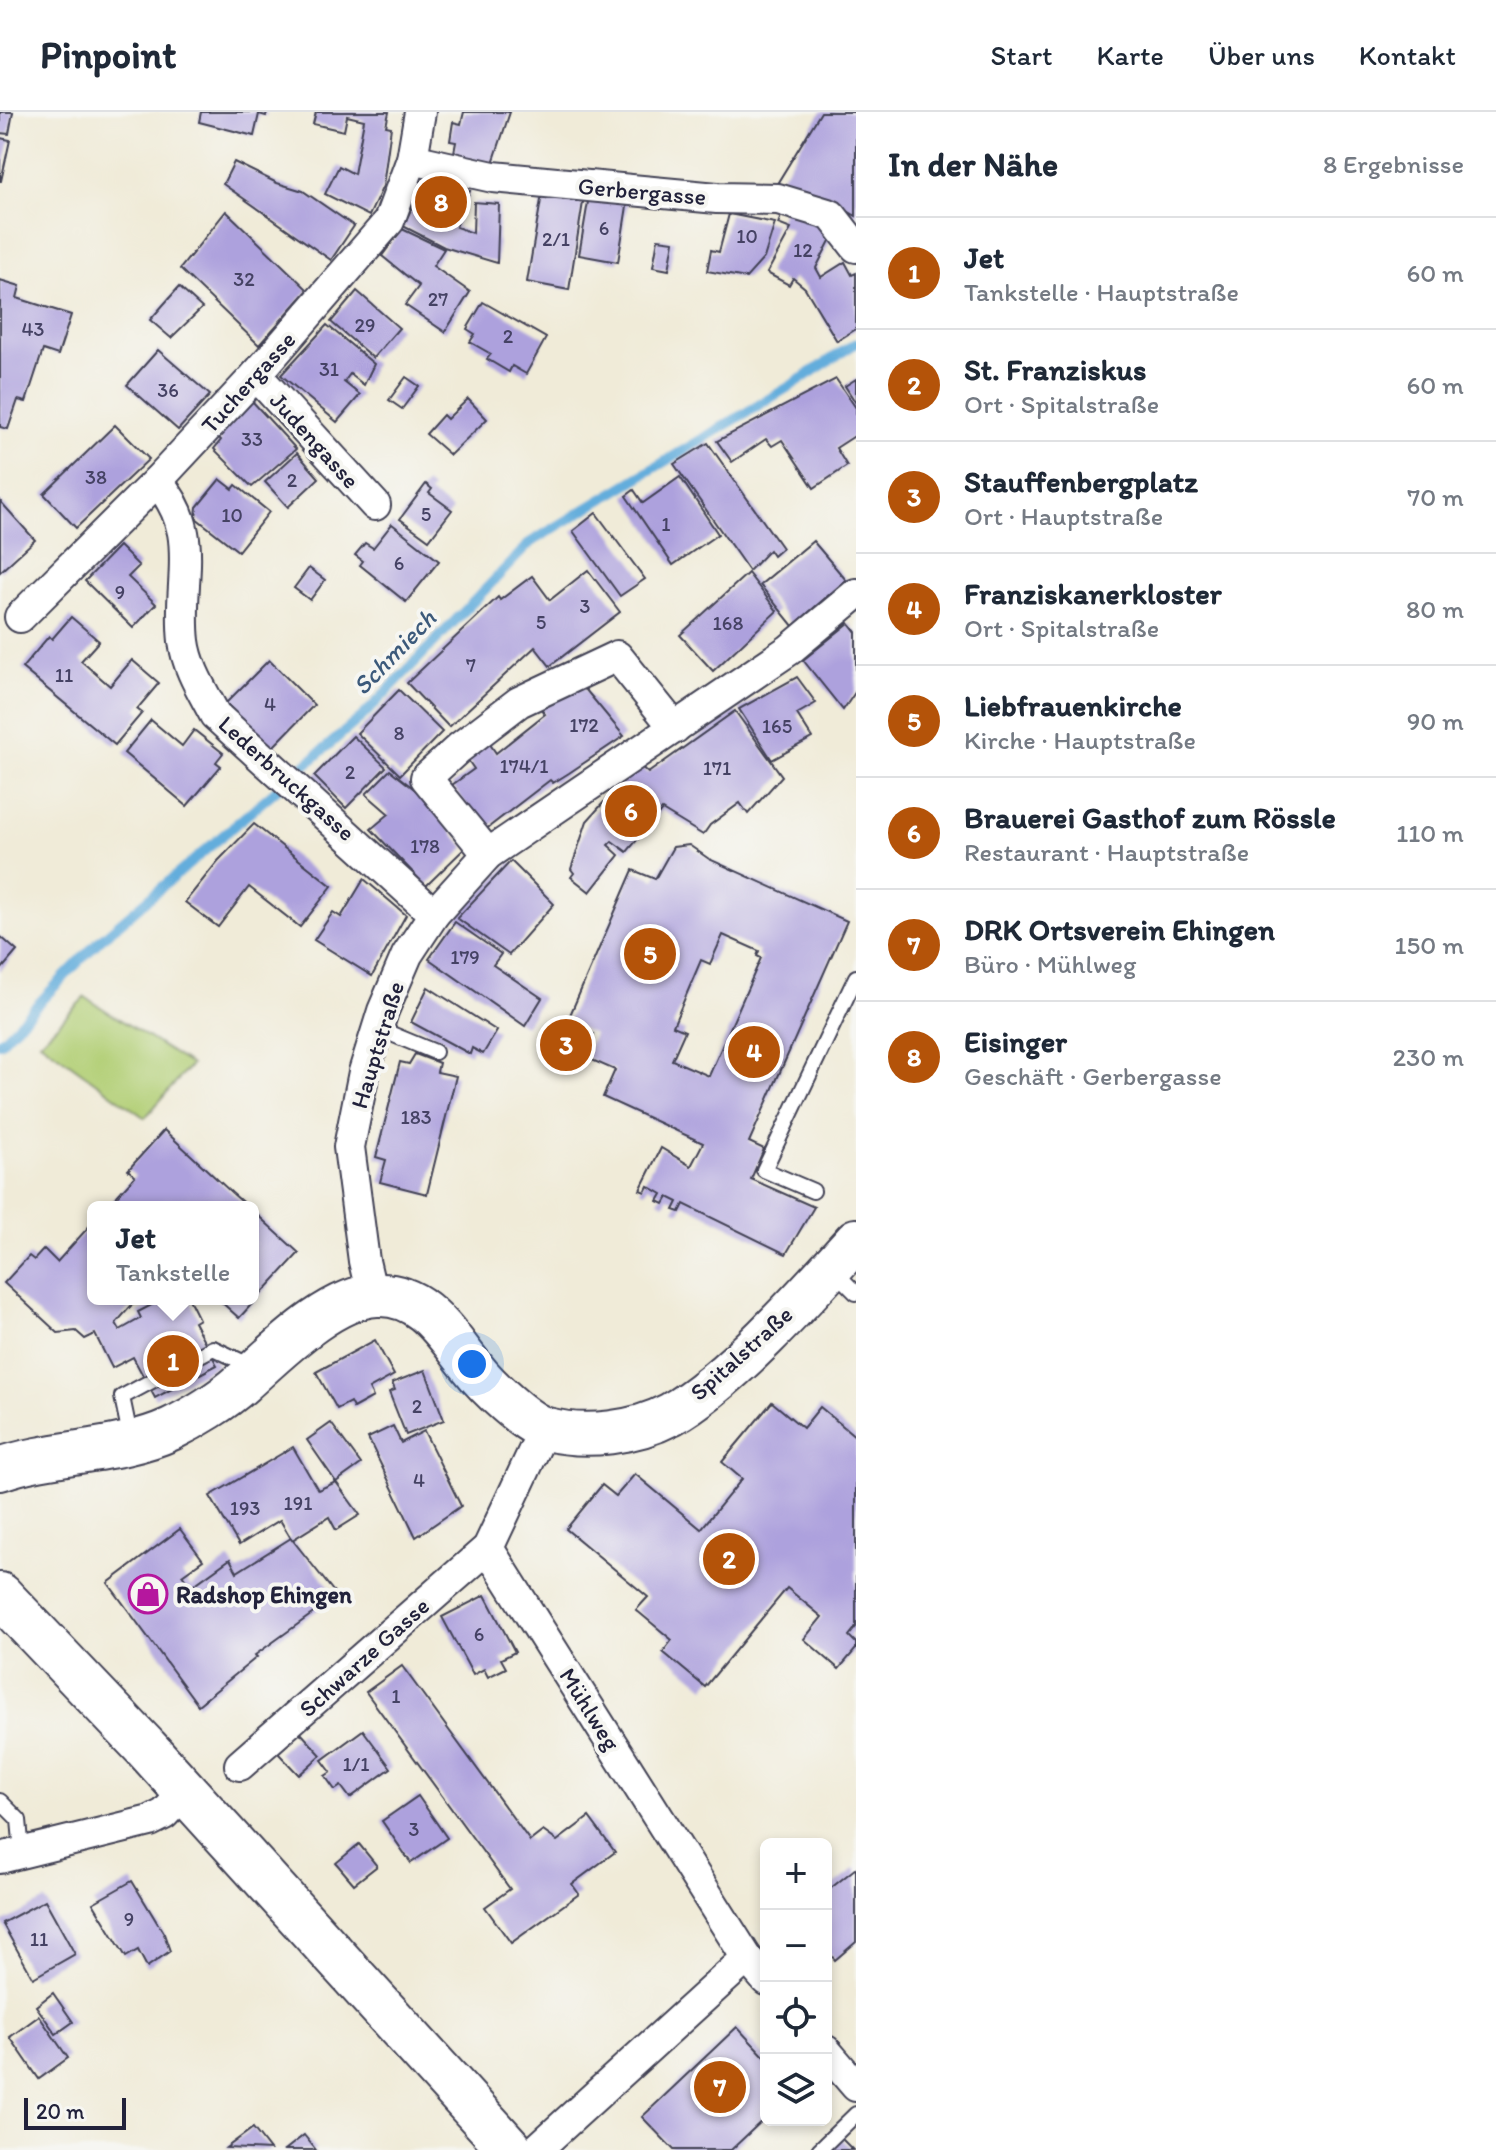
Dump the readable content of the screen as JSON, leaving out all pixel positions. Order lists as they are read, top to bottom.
{
  "streets": {
    "street": [
      "Gerbergasse",
      "Tuchergasse",
      "Judengasse",
      "Lederbruckgasse",
      "Hauptstraße",
      "Spitalstraße",
      "Schwarze Gasse",
      "Mühlweg"
    ]
  },
  "crossings": [
    ["Gerbergasse", "Tuchergasse"],
    ["Tuchergasse", "Judengasse"],
    ["Tuchergasse", "Lederbruckgasse"],
    ["Lederbruckgasse", "Hauptstraße"],
    ["Schwarze Gasse", "Mühlweg"]
  ],
  "water": ["Schmiech"],
  "places": {
    "shop": ["Radshop Ehingen"]
  },
  "house_numbers": [
    "6",
    "10",
    "2/1",
    "12",
    "32",
    "27",
    "29",
    "43",
    "2",
    "31",
    "36",
    "33",
    "38",
    "2",
    "5",
    "10",
    "1",
    "6",
    "9",
    "3",
    "5",
    "168",
    "7",
    "11",
    "4",
    "172",
    "165",
    "8",
    "174/1",
    "171",
    "2",
    "178",
    "179",
    "183",
    "2",
    "4",
    "191",
    "193",
    "6",
    "1",
    "1/1",
    "3",
    "9",
    "11"
  ],
  "scale_bar": "20 m",
  "page": {
    "header": "Pinpoint",
    "nav": [
      "Start",
      "Karte",
      "Über uns",
      "Kontakt"
    ],
    "heading": ["In der Nähe", "8 Ergebnisse"],
    "pins": [
      "8",
      "6",
      "5",
      "3",
      "4",
      "1",
      "2",
      "7"
    ],
    "list": [
      {
        "mark": "1",
        "name": "Jet",
        "note": "Tankstelle · Hauptstraße",
        "value": "60 m"
      },
      {
        "mark": "2",
        "name": "St. Franziskus",
        "note": "Ort · Spitalstraße",
        "value": "60 m"
      },
      {
        "mark": "3",
        "name": "Stauffenbergplatz",
        "note": "Ort · Hauptstraße",
        "value": "70 m"
      },
      {
        "mark": "4",
        "name": "Franziskanerkloster",
        "note": "Ort · Spitalstraße",
        "value": "80 m"
      },
      {
        "mark": "5",
        "name": "Liebfrauenkirche",
        "note": "Kirche · Hauptstraße",
        "value": "90 m"
      },
      {
        "mark": "6",
        "name": "Brauerei Gasthof zum Rössle",
        "note": "Restaurant · Hauptstraße",
        "value": "110 m"
      },
      {
        "mark": "7",
        "name": "DRK Ortsverein Ehingen",
        "note": "Büro · Mühlweg",
        "value": "150 m"
      },
      {
        "mark": "8",
        "name": "Eisinger",
        "note": "Geschäft · Gerbergasse",
        "value": "230 m"
      }
    ],
    "popup": ["Jet", "Tankstelle"],
    "map_buttons": ["+", "−"],
    "scale": "20 m"
  }
}
